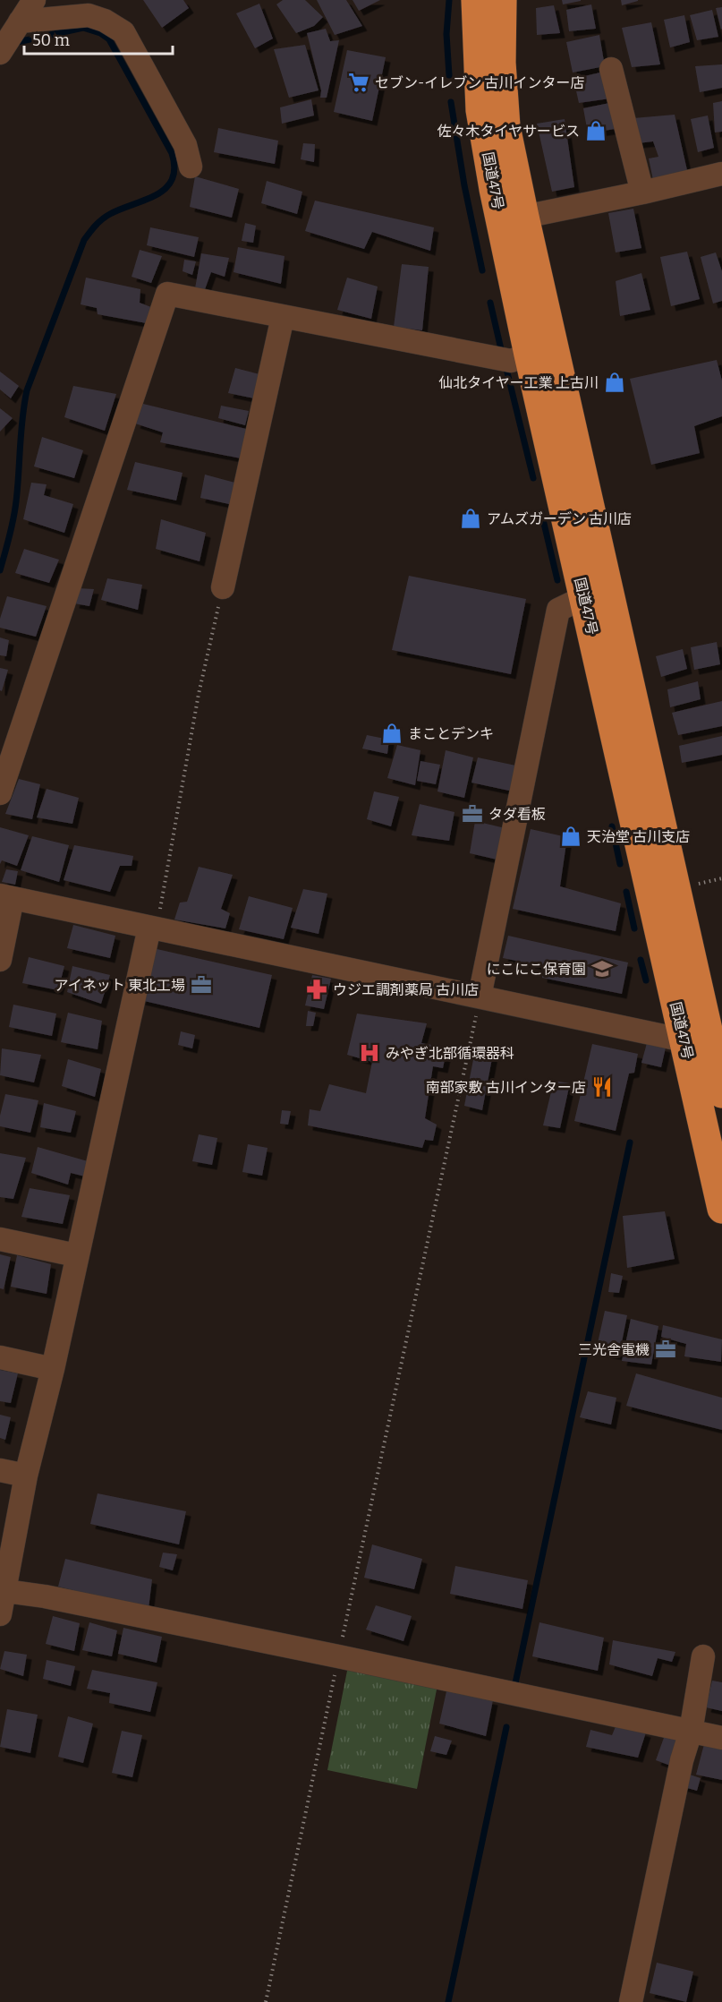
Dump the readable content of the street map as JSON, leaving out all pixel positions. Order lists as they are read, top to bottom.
{
  "streets": {
    "highway": ["国道47号"]
  },
  "places": {
    "supermarket": ["セブン-イレブン 古川インター店"],
    "shop": [
      "佐々木タイヤサービス",
      "仙北タイヤー工業 上古川",
      "アムズガーデン 古川店",
      "まことデンキ",
      "天治堂 古川支店"
    ],
    "office": ["タダ看板", "アイネット 東北工場", "三光舎電機"],
    "school or university": ["にこにこ保育園"],
    "pharmacy": ["ウジエ調剤薬局 古川店"],
    "hospital": ["みやぎ北部循環器科"],
    "restaurant": ["南部家敷 古川インター店"]
  },
  "scale_bar": "50 m"
}
